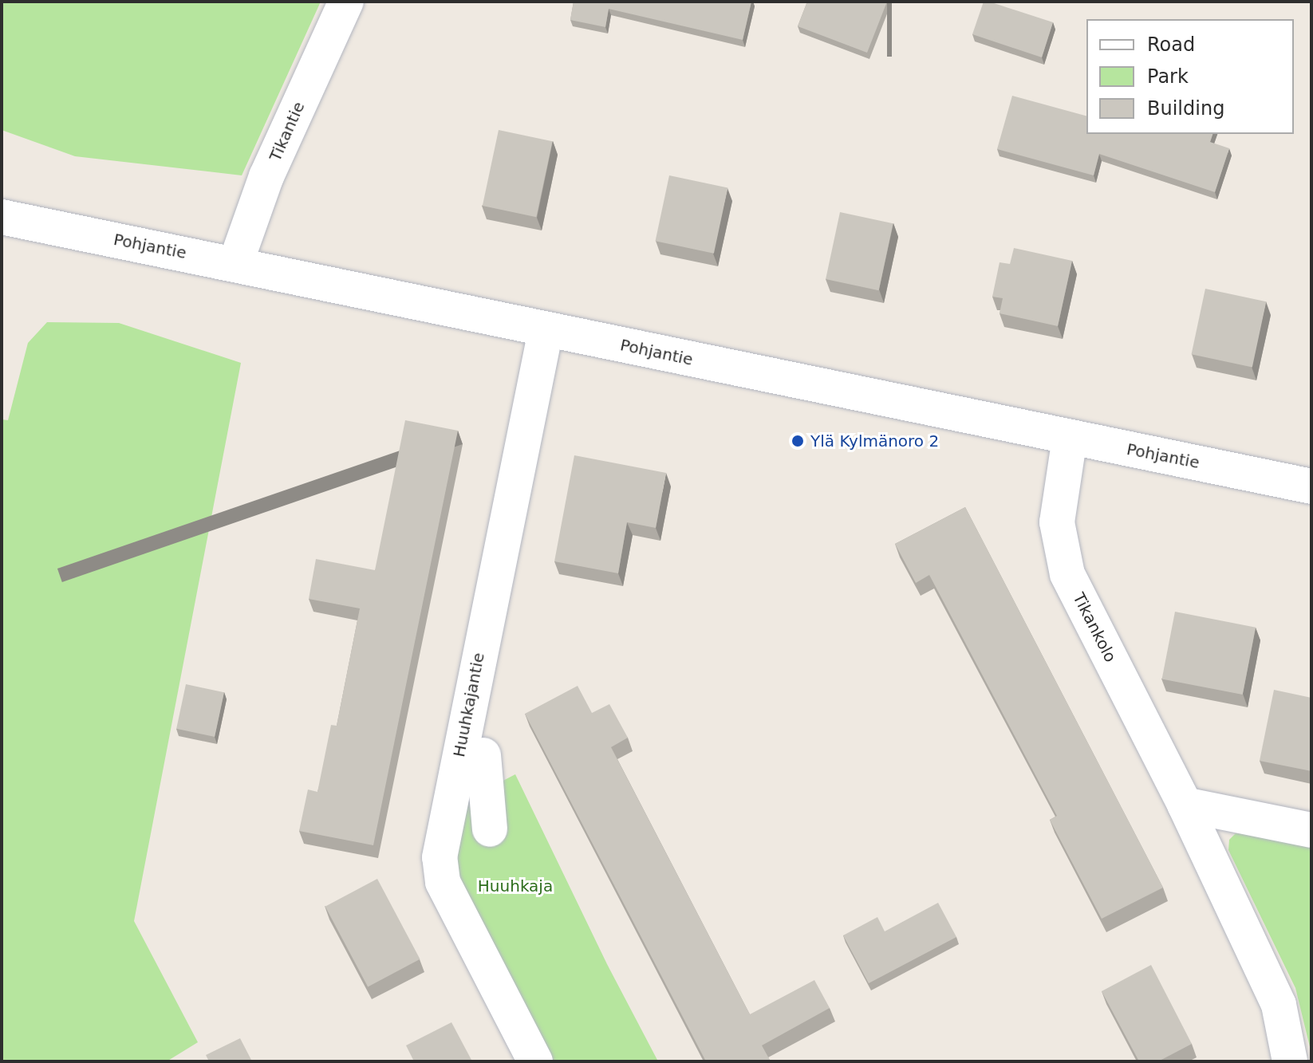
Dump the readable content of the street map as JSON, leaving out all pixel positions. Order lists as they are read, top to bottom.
{
  "streets": {
    "street": [
      "Tikantie",
      "Pohjantie",
      "Tikankolo",
      "Huuhkajantie"
    ]
  },
  "crossings": [
    ["Tikantie", "Pohjantie"],
    ["Pohjantie", "Tikankolo"],
    ["Pohjantie", "Huuhkajantie"]
  ],
  "parks": ["Huuhkaja"],
  "places": ["Ylä Kylmänoro 2"],
  "legend": ["Road", "Park", "Building"]
}
